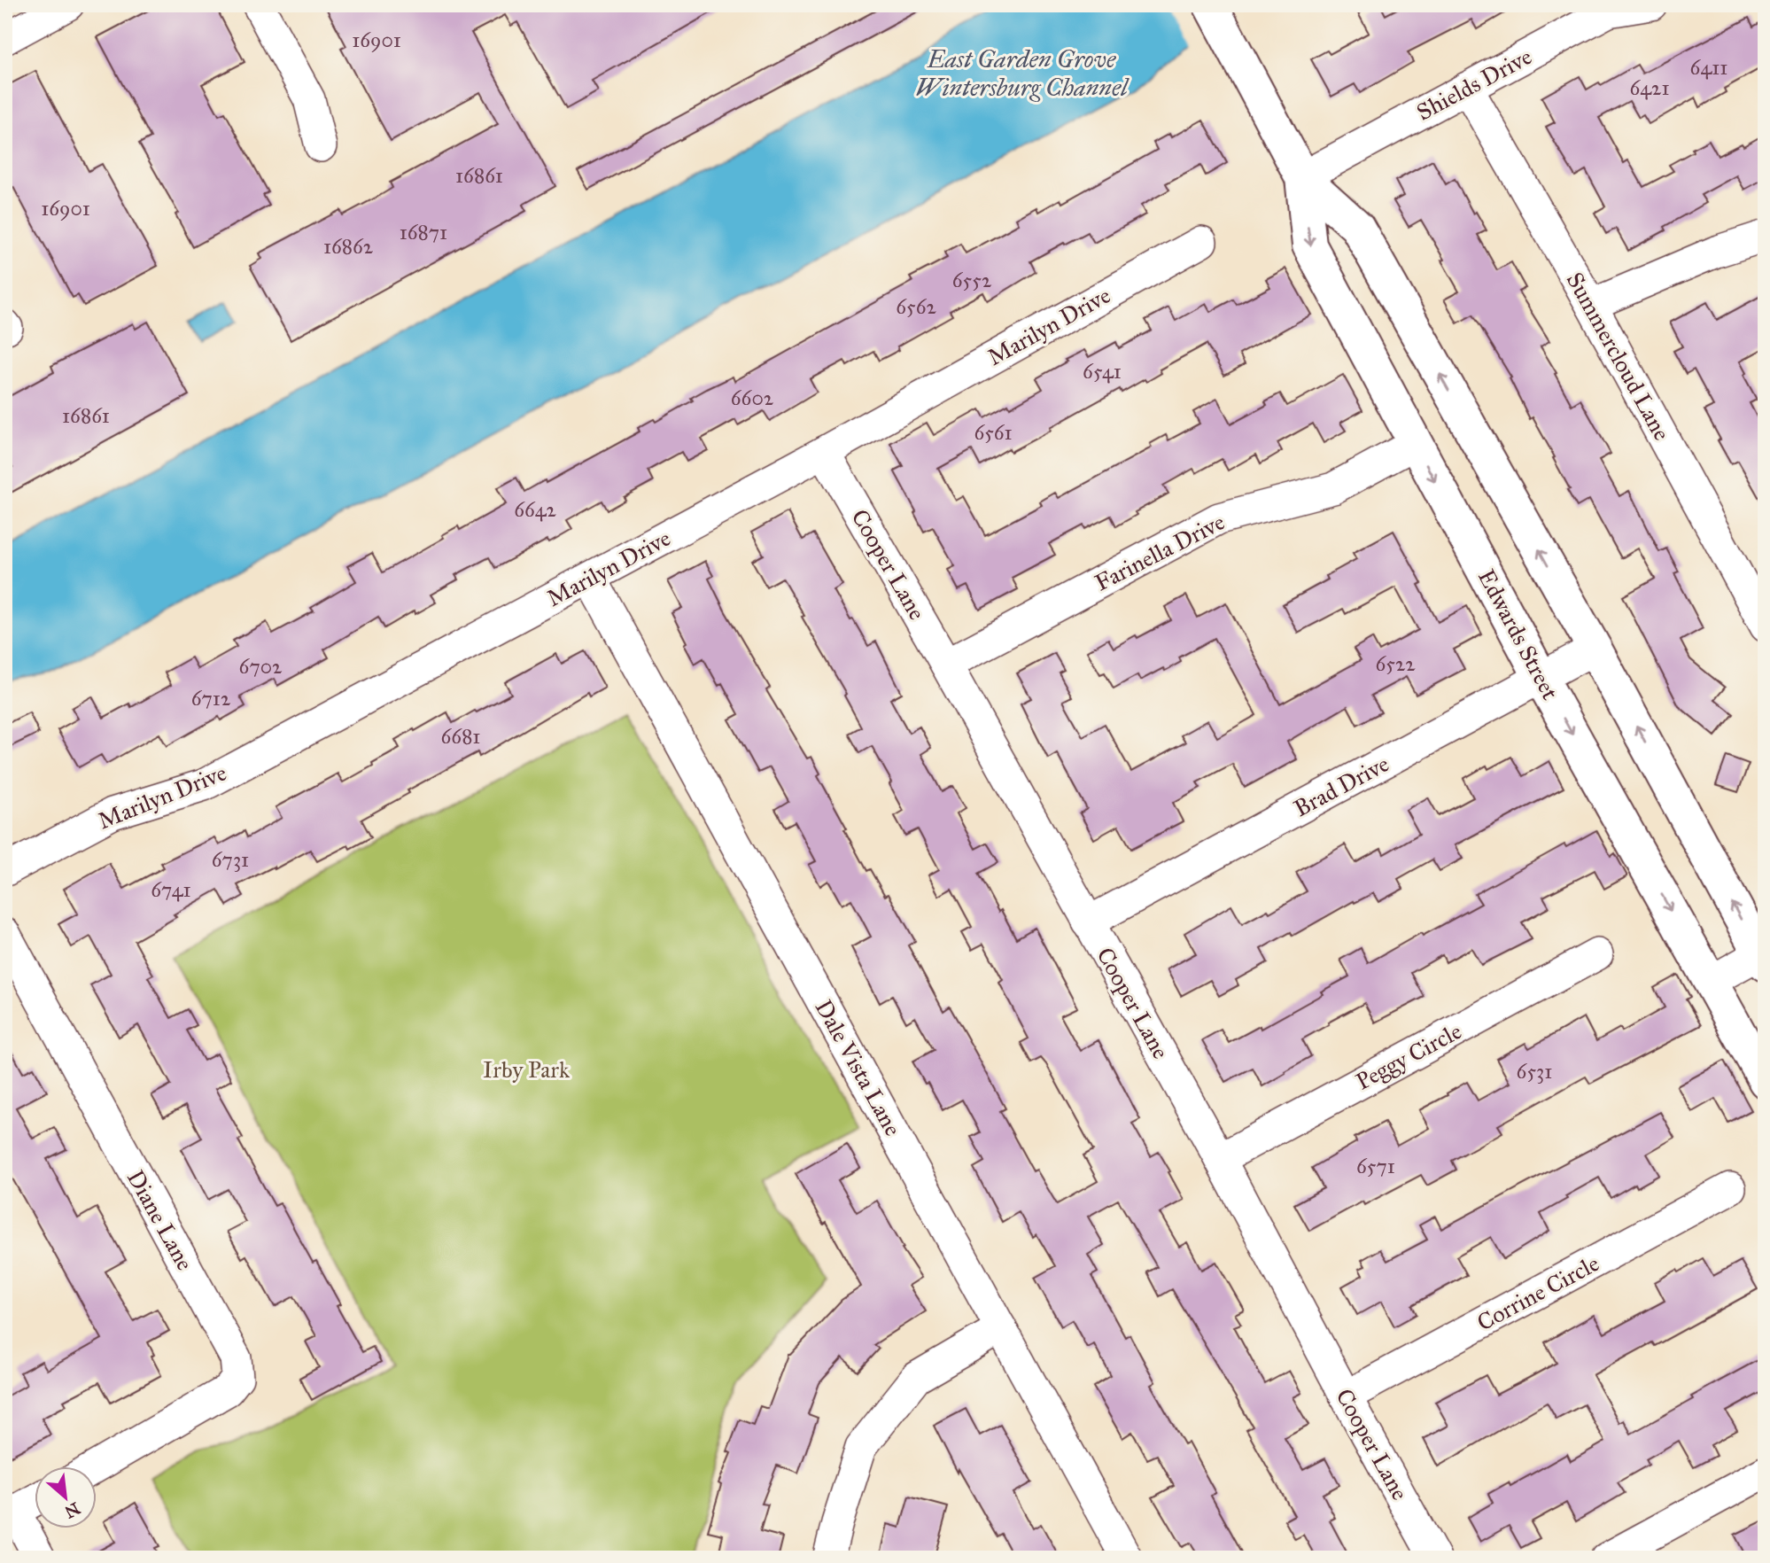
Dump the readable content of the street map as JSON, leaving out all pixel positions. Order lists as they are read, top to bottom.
{
  "streets": {
    "main road": ["Edwards Street"],
    "street": [
      "Shields Drive",
      "Marilyn Drive",
      "Summercloud Lane",
      "Farinella Drive",
      "Cooper Lane",
      "Brad Drive",
      "Peggy Circle",
      "Dale Vista Lane",
      "Diane Lane",
      "Corrine Circle"
    ]
  },
  "crossings": [
    ["Shields Drive", "Summercloud Lane"],
    ["Shields Drive", "Edwards Street"],
    ["Marilyn Drive", "Cooper Lane"],
    ["Marilyn Drive", "Dale Vista Lane"],
    ["Farinella Drive", "Cooper Lane"],
    ["Farinella Drive", "Edwards Street"],
    ["Cooper Lane", "Brad Drive"],
    ["Cooper Lane", "Peggy Circle"],
    ["Cooper Lane", "Corrine Circle"],
    ["Edwards Street", "Brad Drive"]
  ],
  "water": ["East Garden Grove Wintersburg Channel"],
  "parks": ["Irby Park"],
  "house_numbers": [
    "16901",
    "6411",
    "6421",
    "16861",
    "16901",
    "16871",
    "16862",
    "6552",
    "6562",
    "6541",
    "6602",
    "16861",
    "6561",
    "6642",
    "6522",
    "6702",
    "6712",
    "6681",
    "6731",
    "6741",
    "6531",
    "6571"
  ],
  "north": "bottom right"
}
